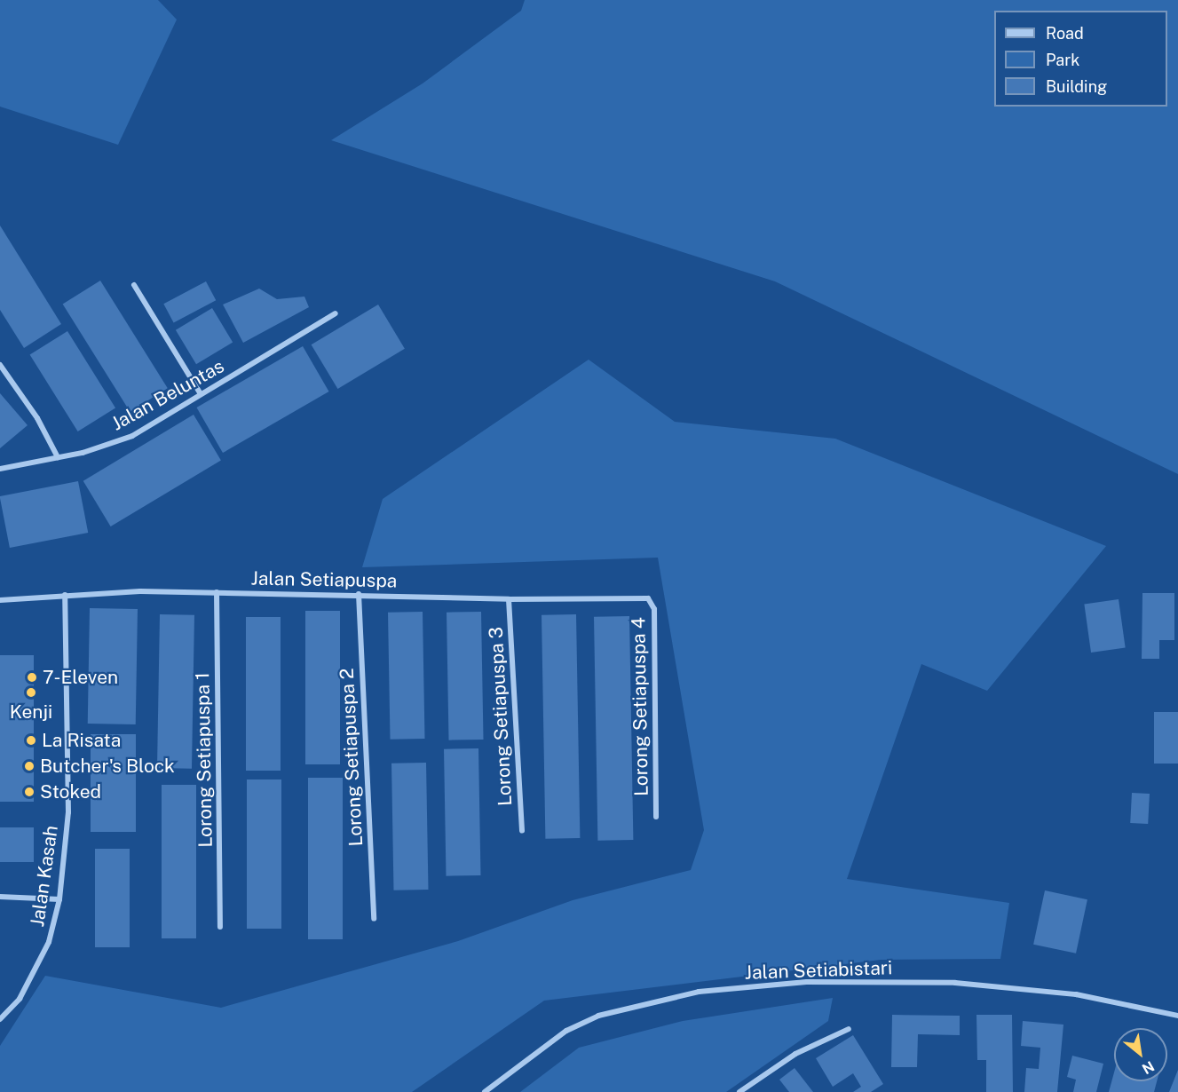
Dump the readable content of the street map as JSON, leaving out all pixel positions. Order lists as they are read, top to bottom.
{
  "streets": {
    "street": [
      "Jalan Beluntas",
      "Jalan Setiapuspa",
      "Lorong Setiapuspa 4",
      "Lorong Setiapuspa 3",
      "Lorong Setiapuspa 2",
      "Lorong Setiapuspa 1",
      "Jalan Kasah",
      "Jalan Setiabistari"
    ]
  },
  "crossings": [
    ["Jalan Setiapuspa", "Lorong Setiapuspa 4"],
    ["Jalan Setiapuspa", "Lorong Setiapuspa 3"],
    ["Jalan Setiapuspa", "Lorong Setiapuspa 2"],
    ["Jalan Setiapuspa", "Lorong Setiapuspa 1"],
    ["Jalan Setiapuspa", "Jalan Kasah"]
  ],
  "places": [
    "7-Eleven",
    "Kenji",
    "La Risata",
    "Butcher's Block",
    "Stoked"
  ],
  "legend": ["Road", "Park", "Building"],
  "north": "bottom right"
}
